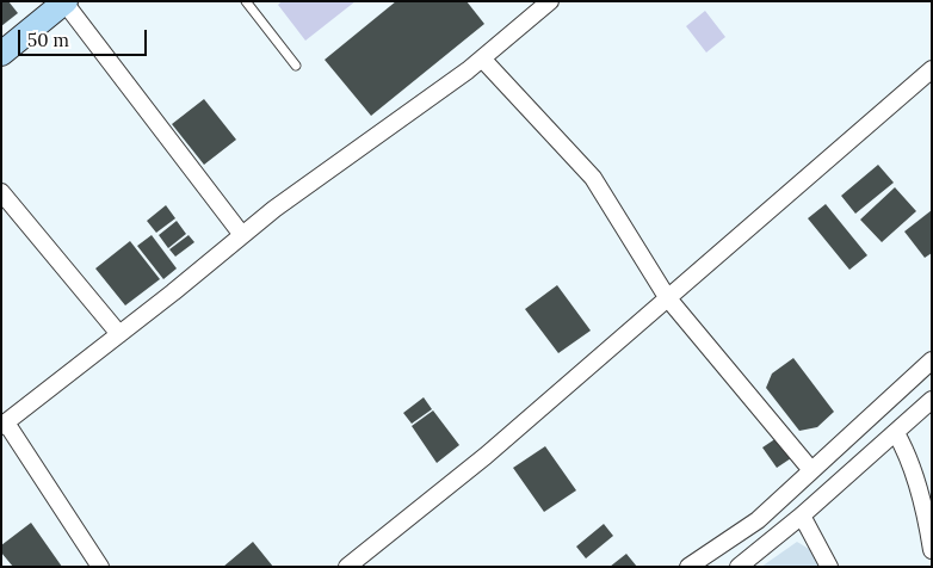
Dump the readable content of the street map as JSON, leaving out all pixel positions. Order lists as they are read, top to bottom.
{
  "scale_bar": "50 m"
}
